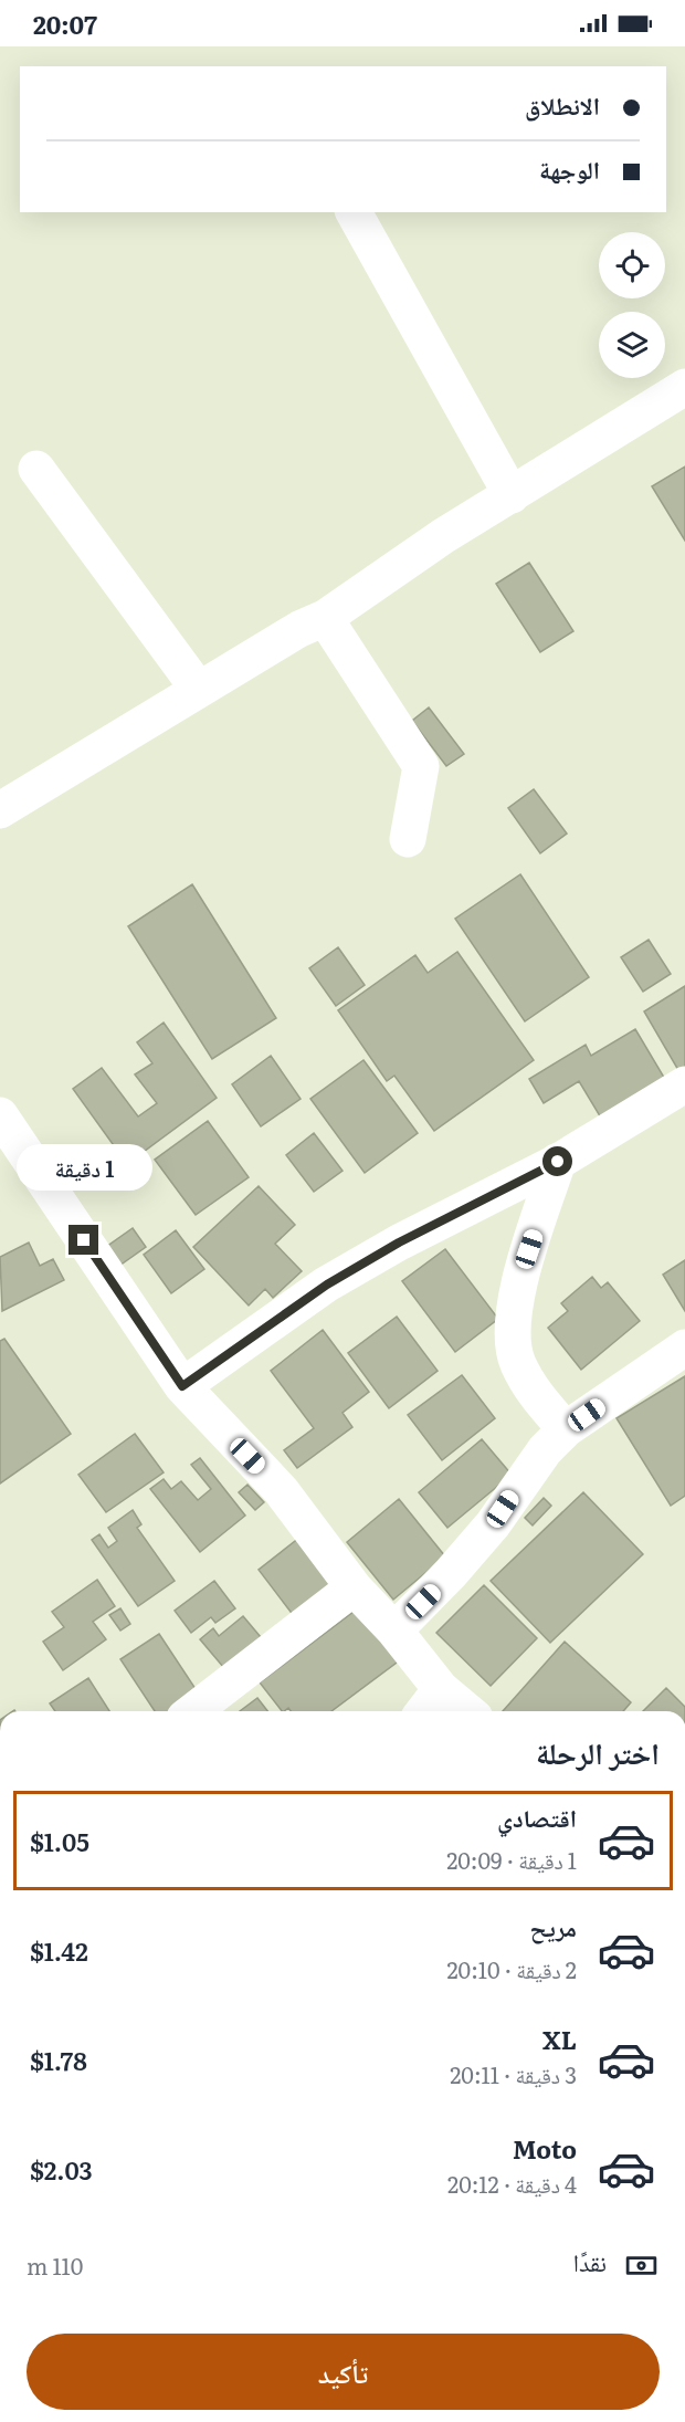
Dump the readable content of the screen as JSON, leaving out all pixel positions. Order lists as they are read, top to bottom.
{
  "page": {
    "status": "20:07",
    "banner": ["الانطلاق", "الوجهة"],
    "bubble": "1 دقيقة",
    "heading": "اختر الرحلة",
    "list": [
      {
        "name": "اقتصادي",
        "note": "1 دقيقة · 20:09",
        "value": "$1.05"
      },
      {
        "name": "مريح",
        "note": "2 دقيقة · 20:10",
        "value": "$1.42"
      },
      {
        "name": "XL",
        "note": "3 دقيقة · 20:11",
        "value": "$1.78"
      },
      {
        "name": "Moto",
        "note": "4 دقيقة · 20:12",
        "value": "$2.03"
      }
    ],
    "pay": ["نقدًا", "110 m"],
    "buttons": "تأكيد"
  }
}
